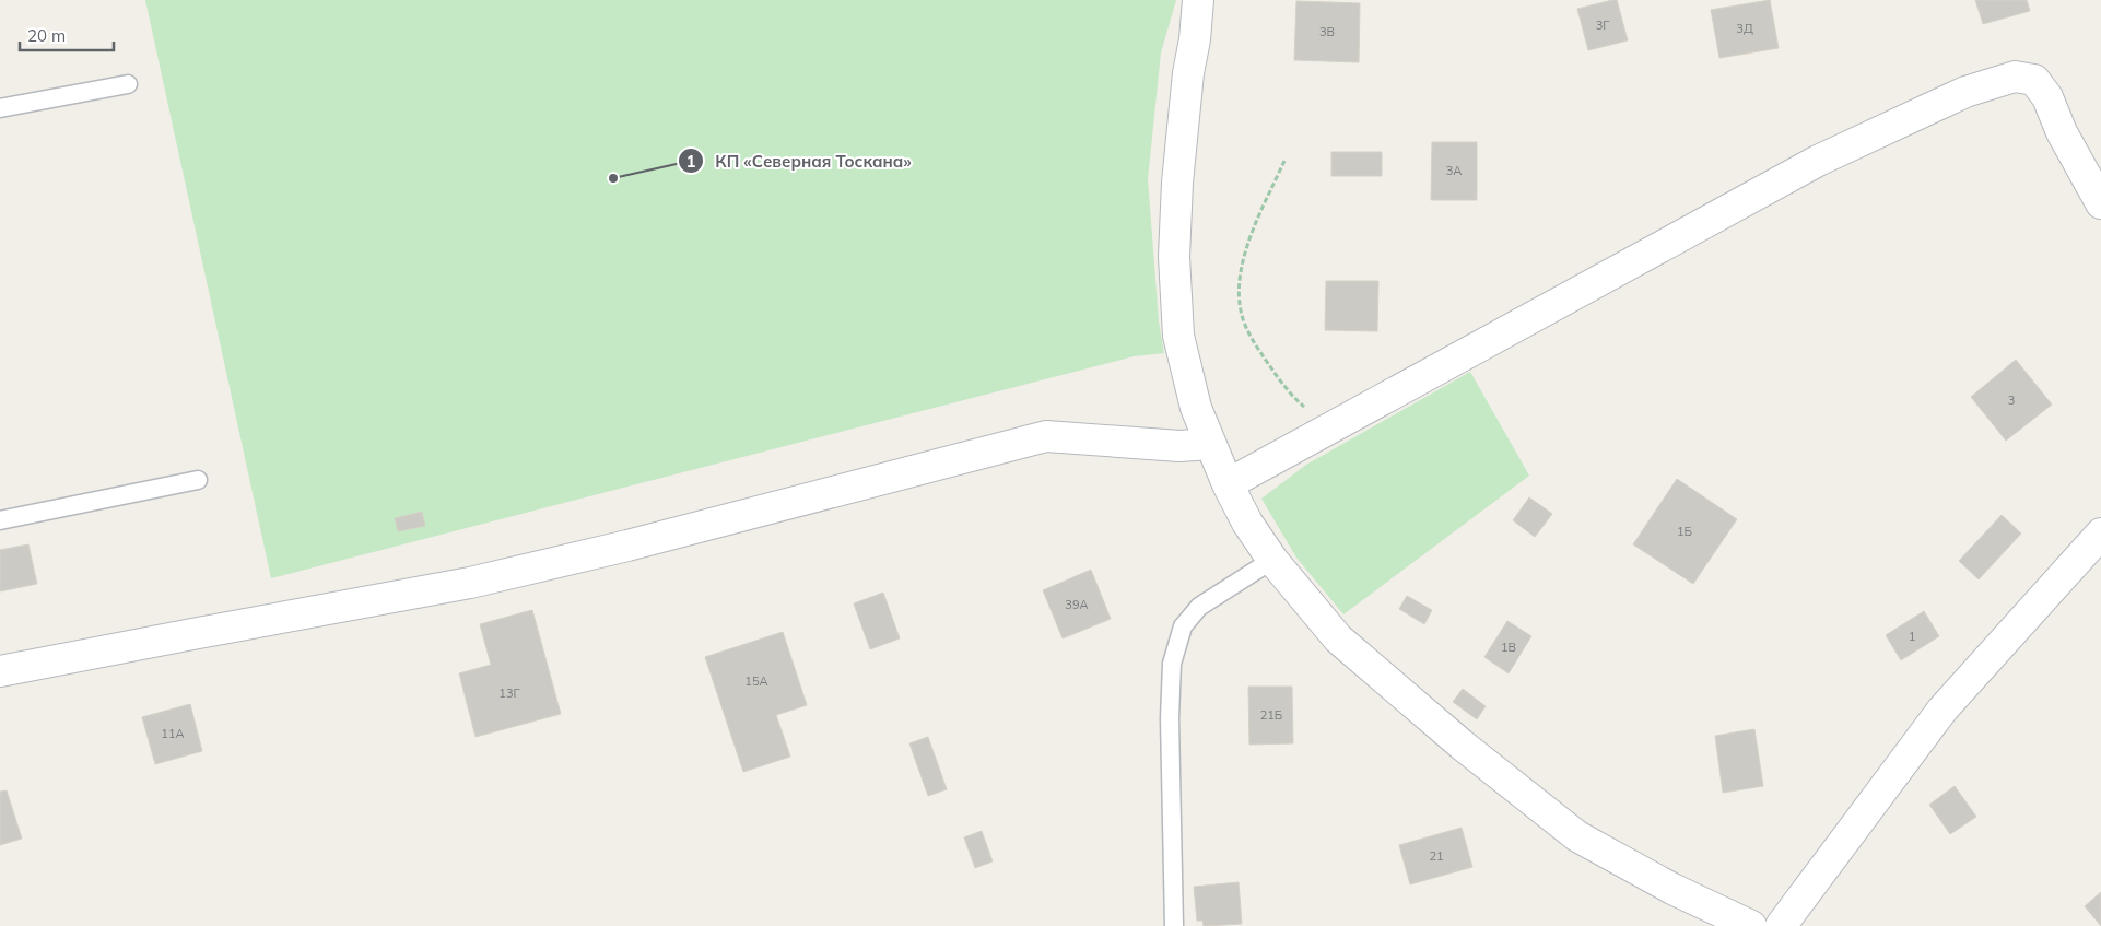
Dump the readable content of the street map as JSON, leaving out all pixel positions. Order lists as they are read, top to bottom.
{
  "places": ["КП «Северная Тоскана»"],
  "house_numbers": [
    "3Г",
    "3Д",
    "3В",
    "3А",
    "3",
    "1Б",
    "39А",
    "1",
    "1В",
    "15А",
    "13Г",
    "21Б",
    "11А",
    "21"
  ],
  "scale_bar": "20 m"
}
